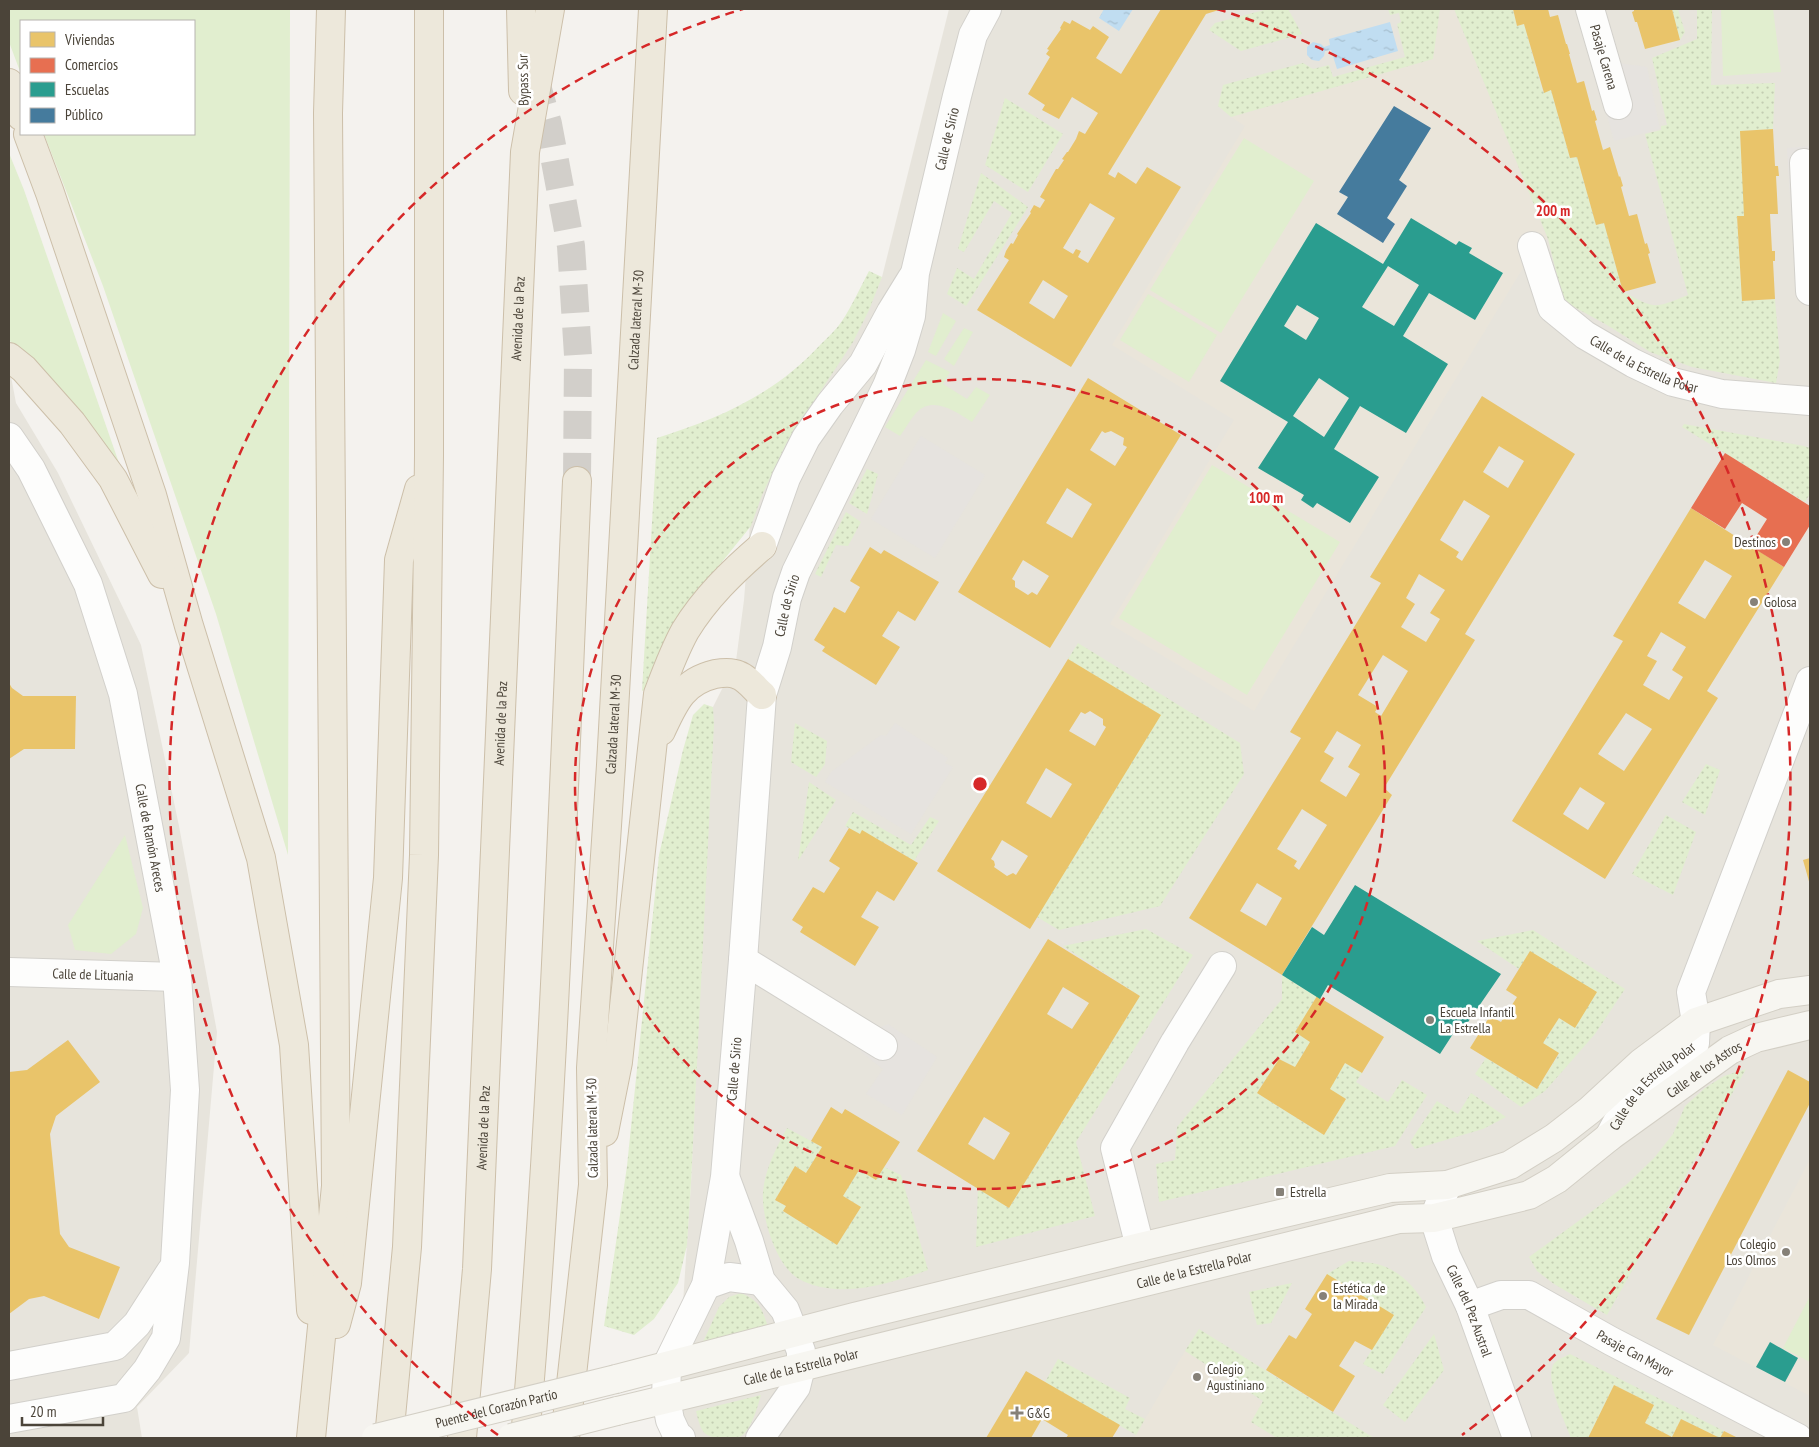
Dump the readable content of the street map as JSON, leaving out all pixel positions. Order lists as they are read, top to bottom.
{
  "streets": {
    "highway": ["Bypass Sur", "Avenida de la Paz", "Calzada lateral M-30"],
    "main road": ["Calle de la Estrella Polar", "Calle de los Astros", "Puente del Corazón Partío"],
    "street": [
      "Pasaje Carena",
      "Calle de Sirio",
      "Calle de Ramón Areces",
      "Calle de Lituania",
      "Calle del Pez Austral",
      "Pasaje Can Mayor"
    ]
  },
  "crossings": [
    ["Bypass Sur", "Avenida de la Paz"],
    ["Calle de Sirio", "Calle de la Estrella Polar"],
    ["Calle de la Estrella Polar", "Calle de los Astros"],
    ["Calle de la Estrella Polar", "Calle del Pez Austral"],
    ["Calle de la Estrella Polar", "Puente del Corazón Partío"],
    ["Calle de Ramón Areces", "Calle de Lituania"],
    ["Calle del Pez Austral", "Pasaje Can Mayor"]
  ],
  "places": {
    "other": [
      "Destinos",
      "Golosa",
      "Escuela Infantil La Estrella",
      "Colegio Los Olmos",
      "Estética de la Mirada",
      "Colegio Agustiniano"
    ],
    "transit": ["Estrella"],
    "health": ["G&G"]
  },
  "legend": [
    "Viviendas",
    "Comercios",
    "Escuelas",
    "Público"
  ],
  "scale_bar": "20 m",
  "rings": ["200 m", "100 m"]
}
